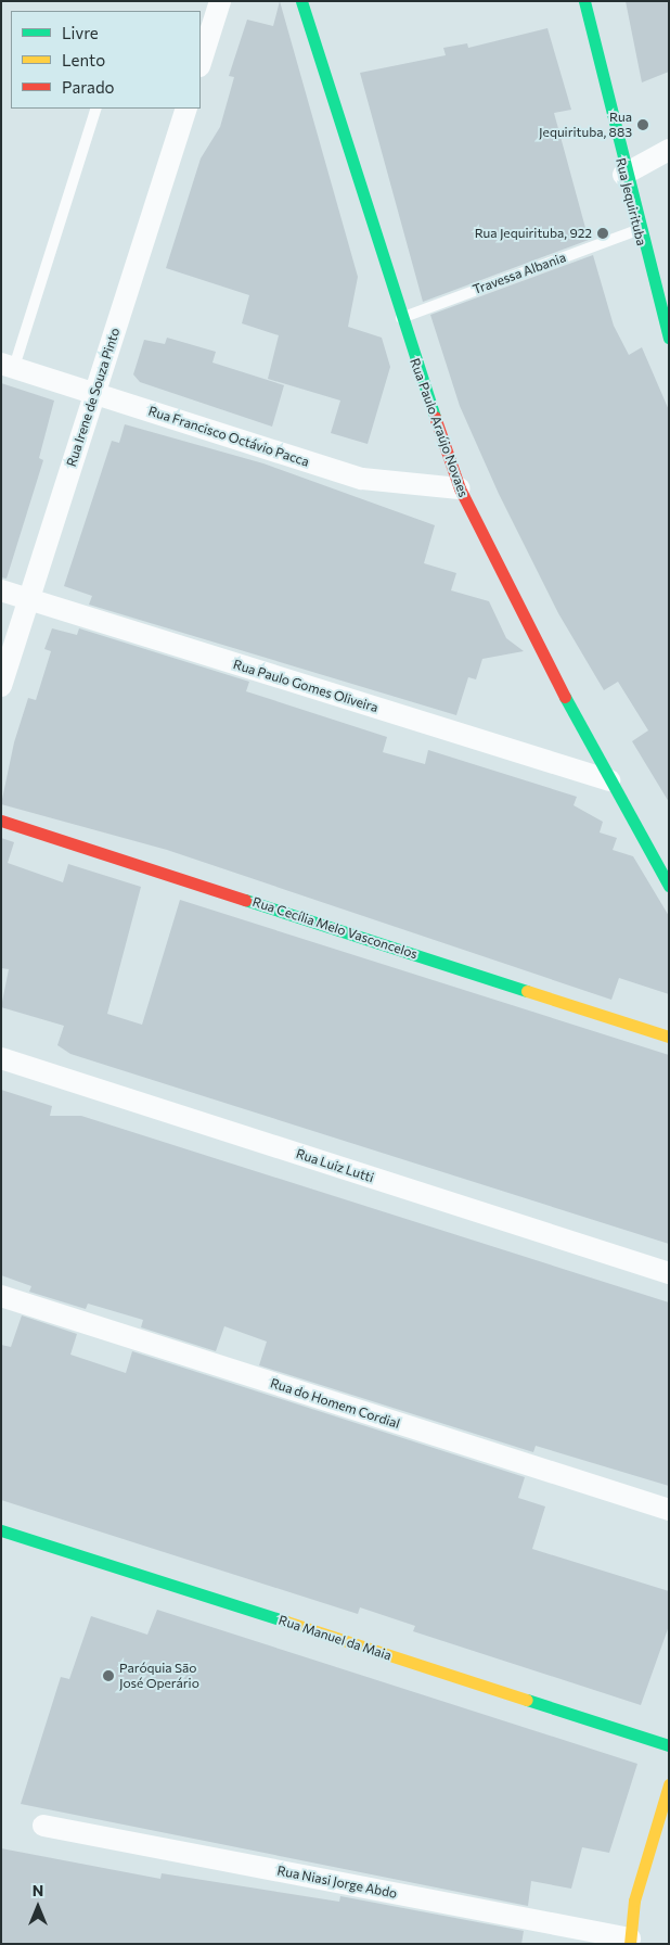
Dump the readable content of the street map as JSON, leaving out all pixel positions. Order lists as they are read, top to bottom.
{
  "streets": {
    "street": [
      "Rua Jequirituba",
      "Rua Irene de Souza Pinto",
      "Rua Paulo Araújo Novaes",
      "Rua Francisco Octávio Pacca",
      "Rua Paulo Gomes Oliveira",
      "Rua Cecília Melo Vasconcelos",
      "Rua Luiz Lutti",
      "Rua do Homem Cordial",
      "Rua Manuel da Maia",
      "Rua Niasi Jorge Abdo"
    ],
    "lane": ["Travessa Albania"]
  },
  "crossings": [
    ["Rua Jequirituba", "Travessa Albania"],
    ["Travessa Albania", "Rua Paulo Araújo Novaes"],
    ["Rua Irene de Souza Pinto", "Rua Francisco Octávio Pacca"],
    ["Rua Irene de Souza Pinto", "Rua Paulo Gomes Oliveira"],
    ["Rua Paulo Araújo Novaes", "Rua Francisco Octávio Pacca"],
    ["Rua Paulo Araújo Novaes", "Rua Paulo Gomes Oliveira"]
  ],
  "places": ["Rua Jequirituba, 883", "Rua Jequirituba, 922", "Paróquia São José Operário"],
  "legend": ["Livre", "Lento", "Parado"],
  "north": "top"
}
